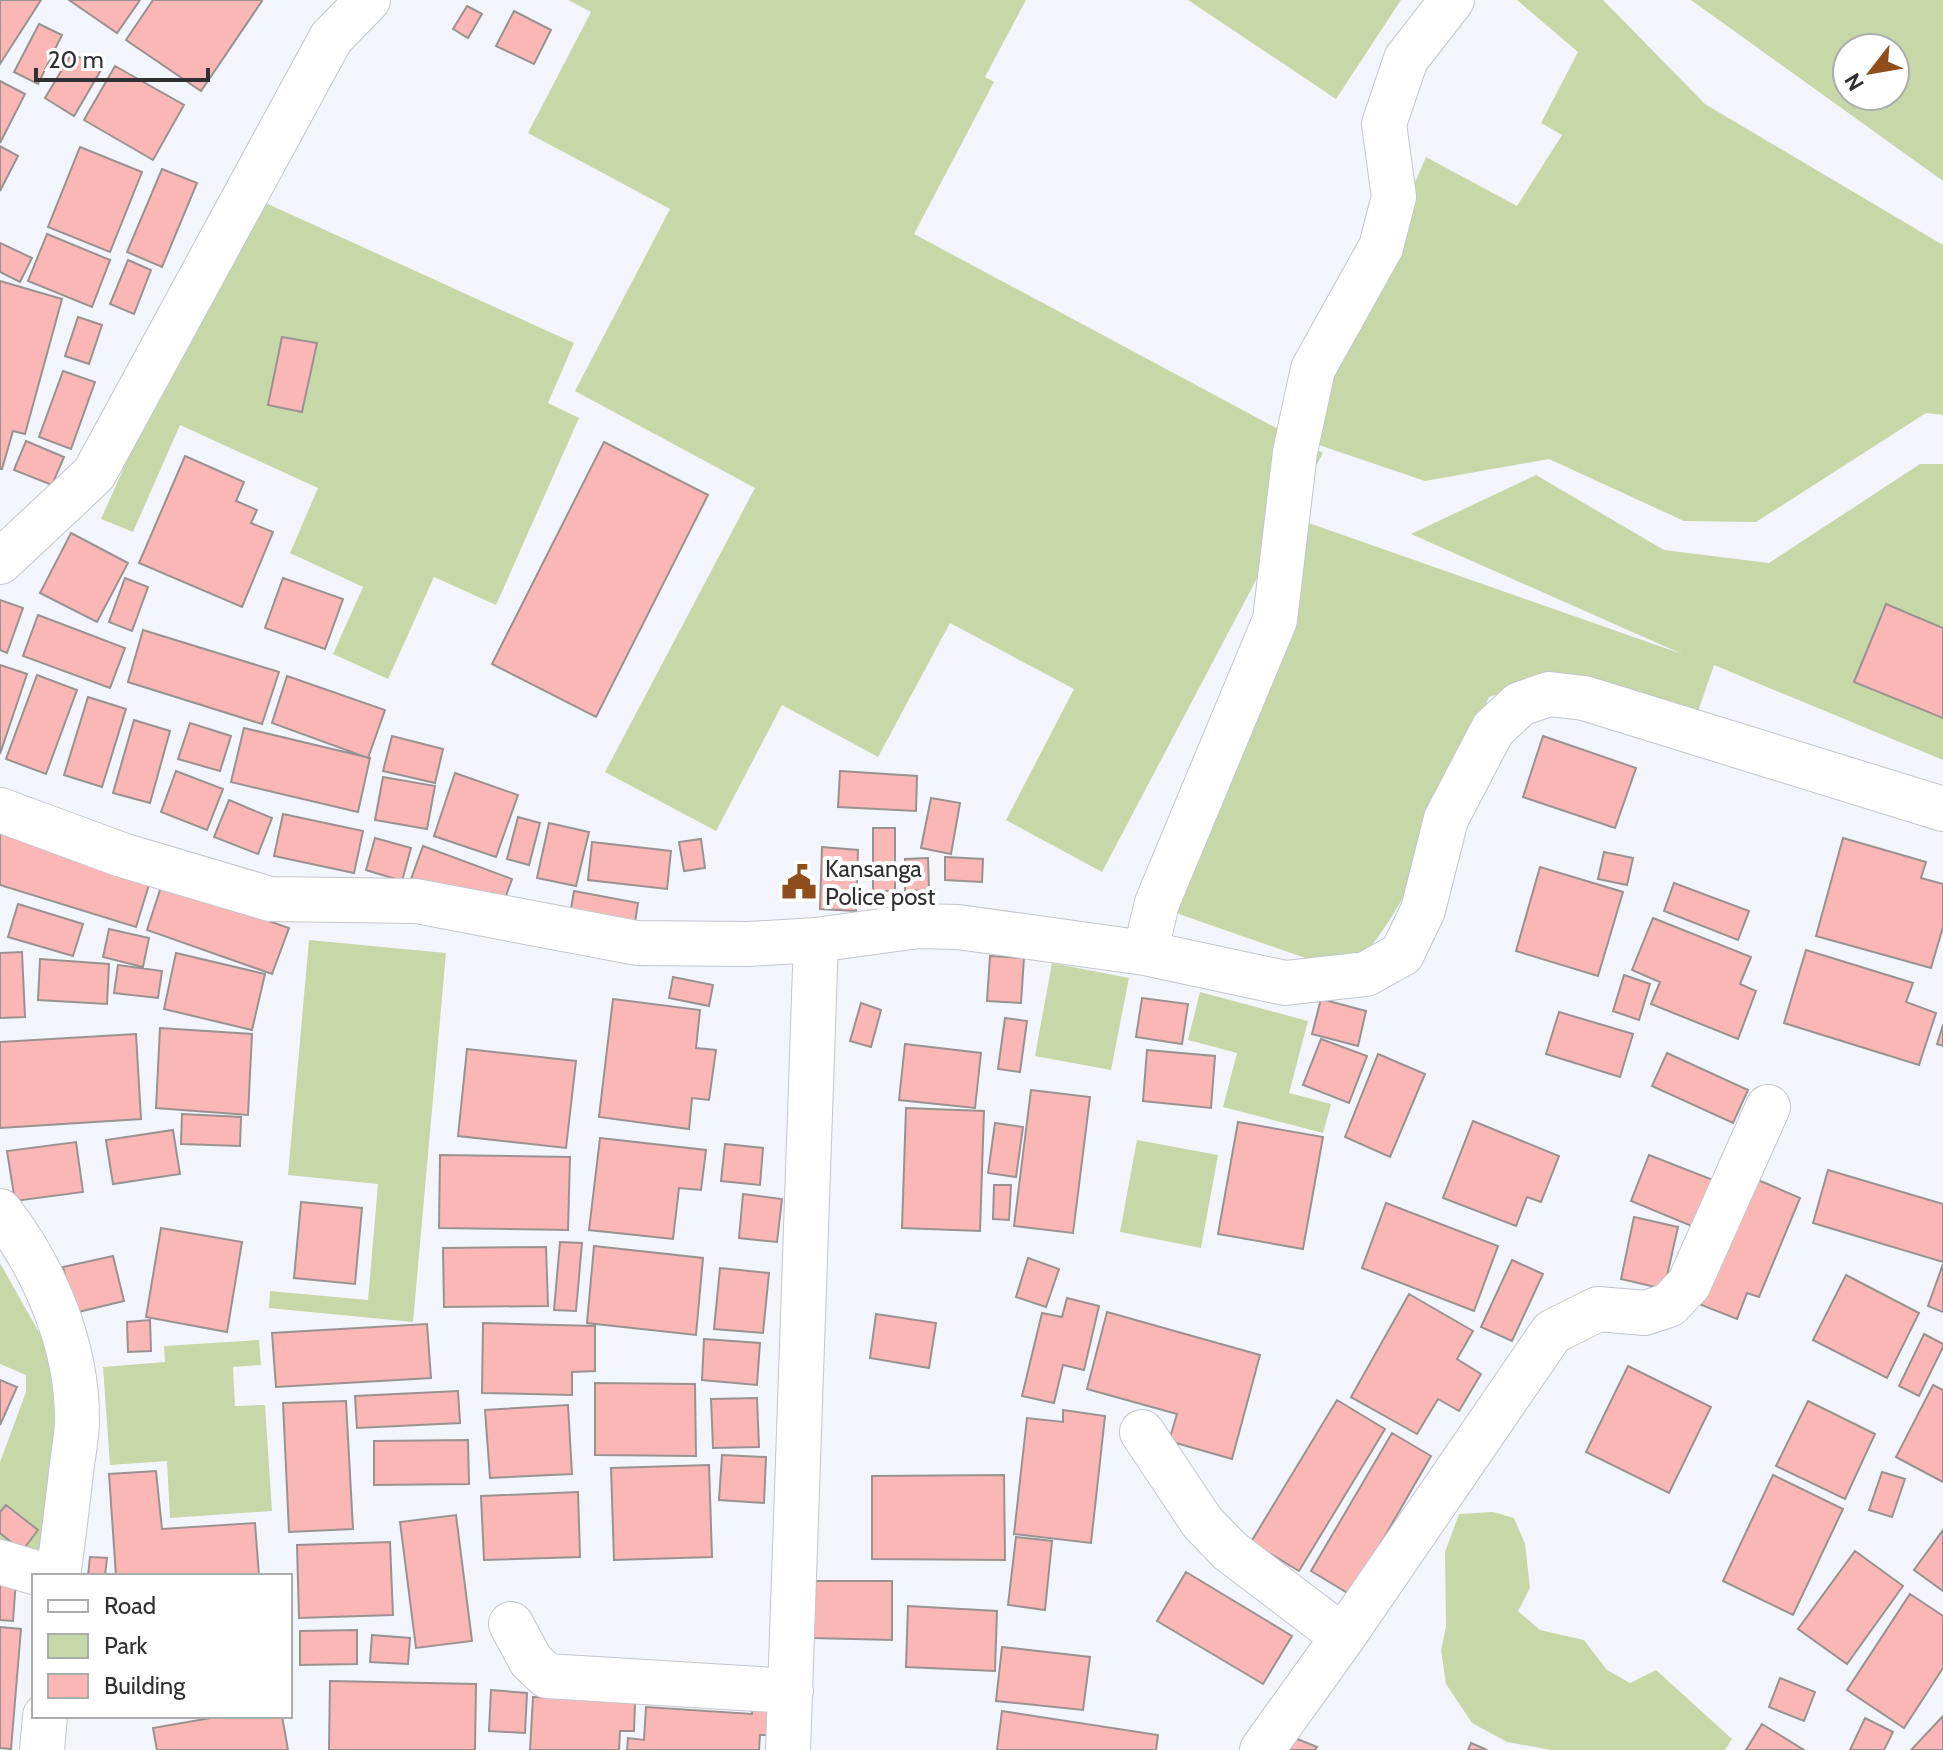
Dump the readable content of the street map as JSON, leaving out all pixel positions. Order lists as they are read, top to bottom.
{
  "places": {
    "public building": ["Kansanga Police post"]
  },
  "legend": ["Road", "Park", "Building"],
  "scale_bar": "20 m",
  "north": "bottom left"
}
